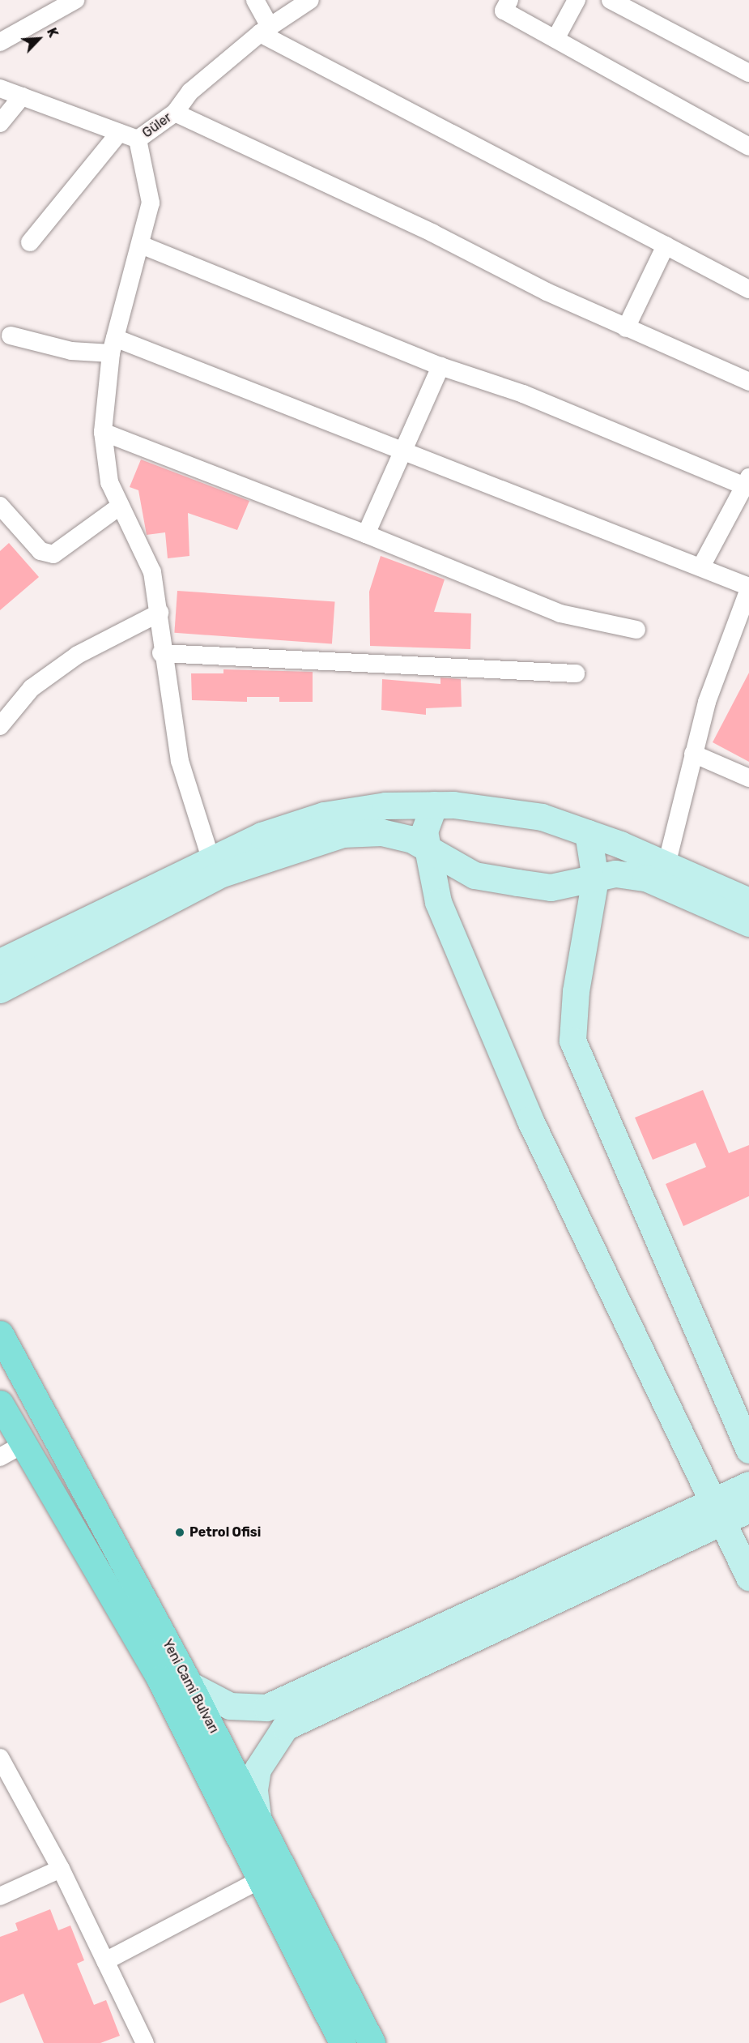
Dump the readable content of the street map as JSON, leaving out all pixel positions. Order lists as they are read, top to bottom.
{
  "streets": {
    "main road": ["Yeni Cami Bulvarı"],
    "street": ["Güler"]
  },
  "places": ["Petrol Ofisi"],
  "north": "top right"
}
